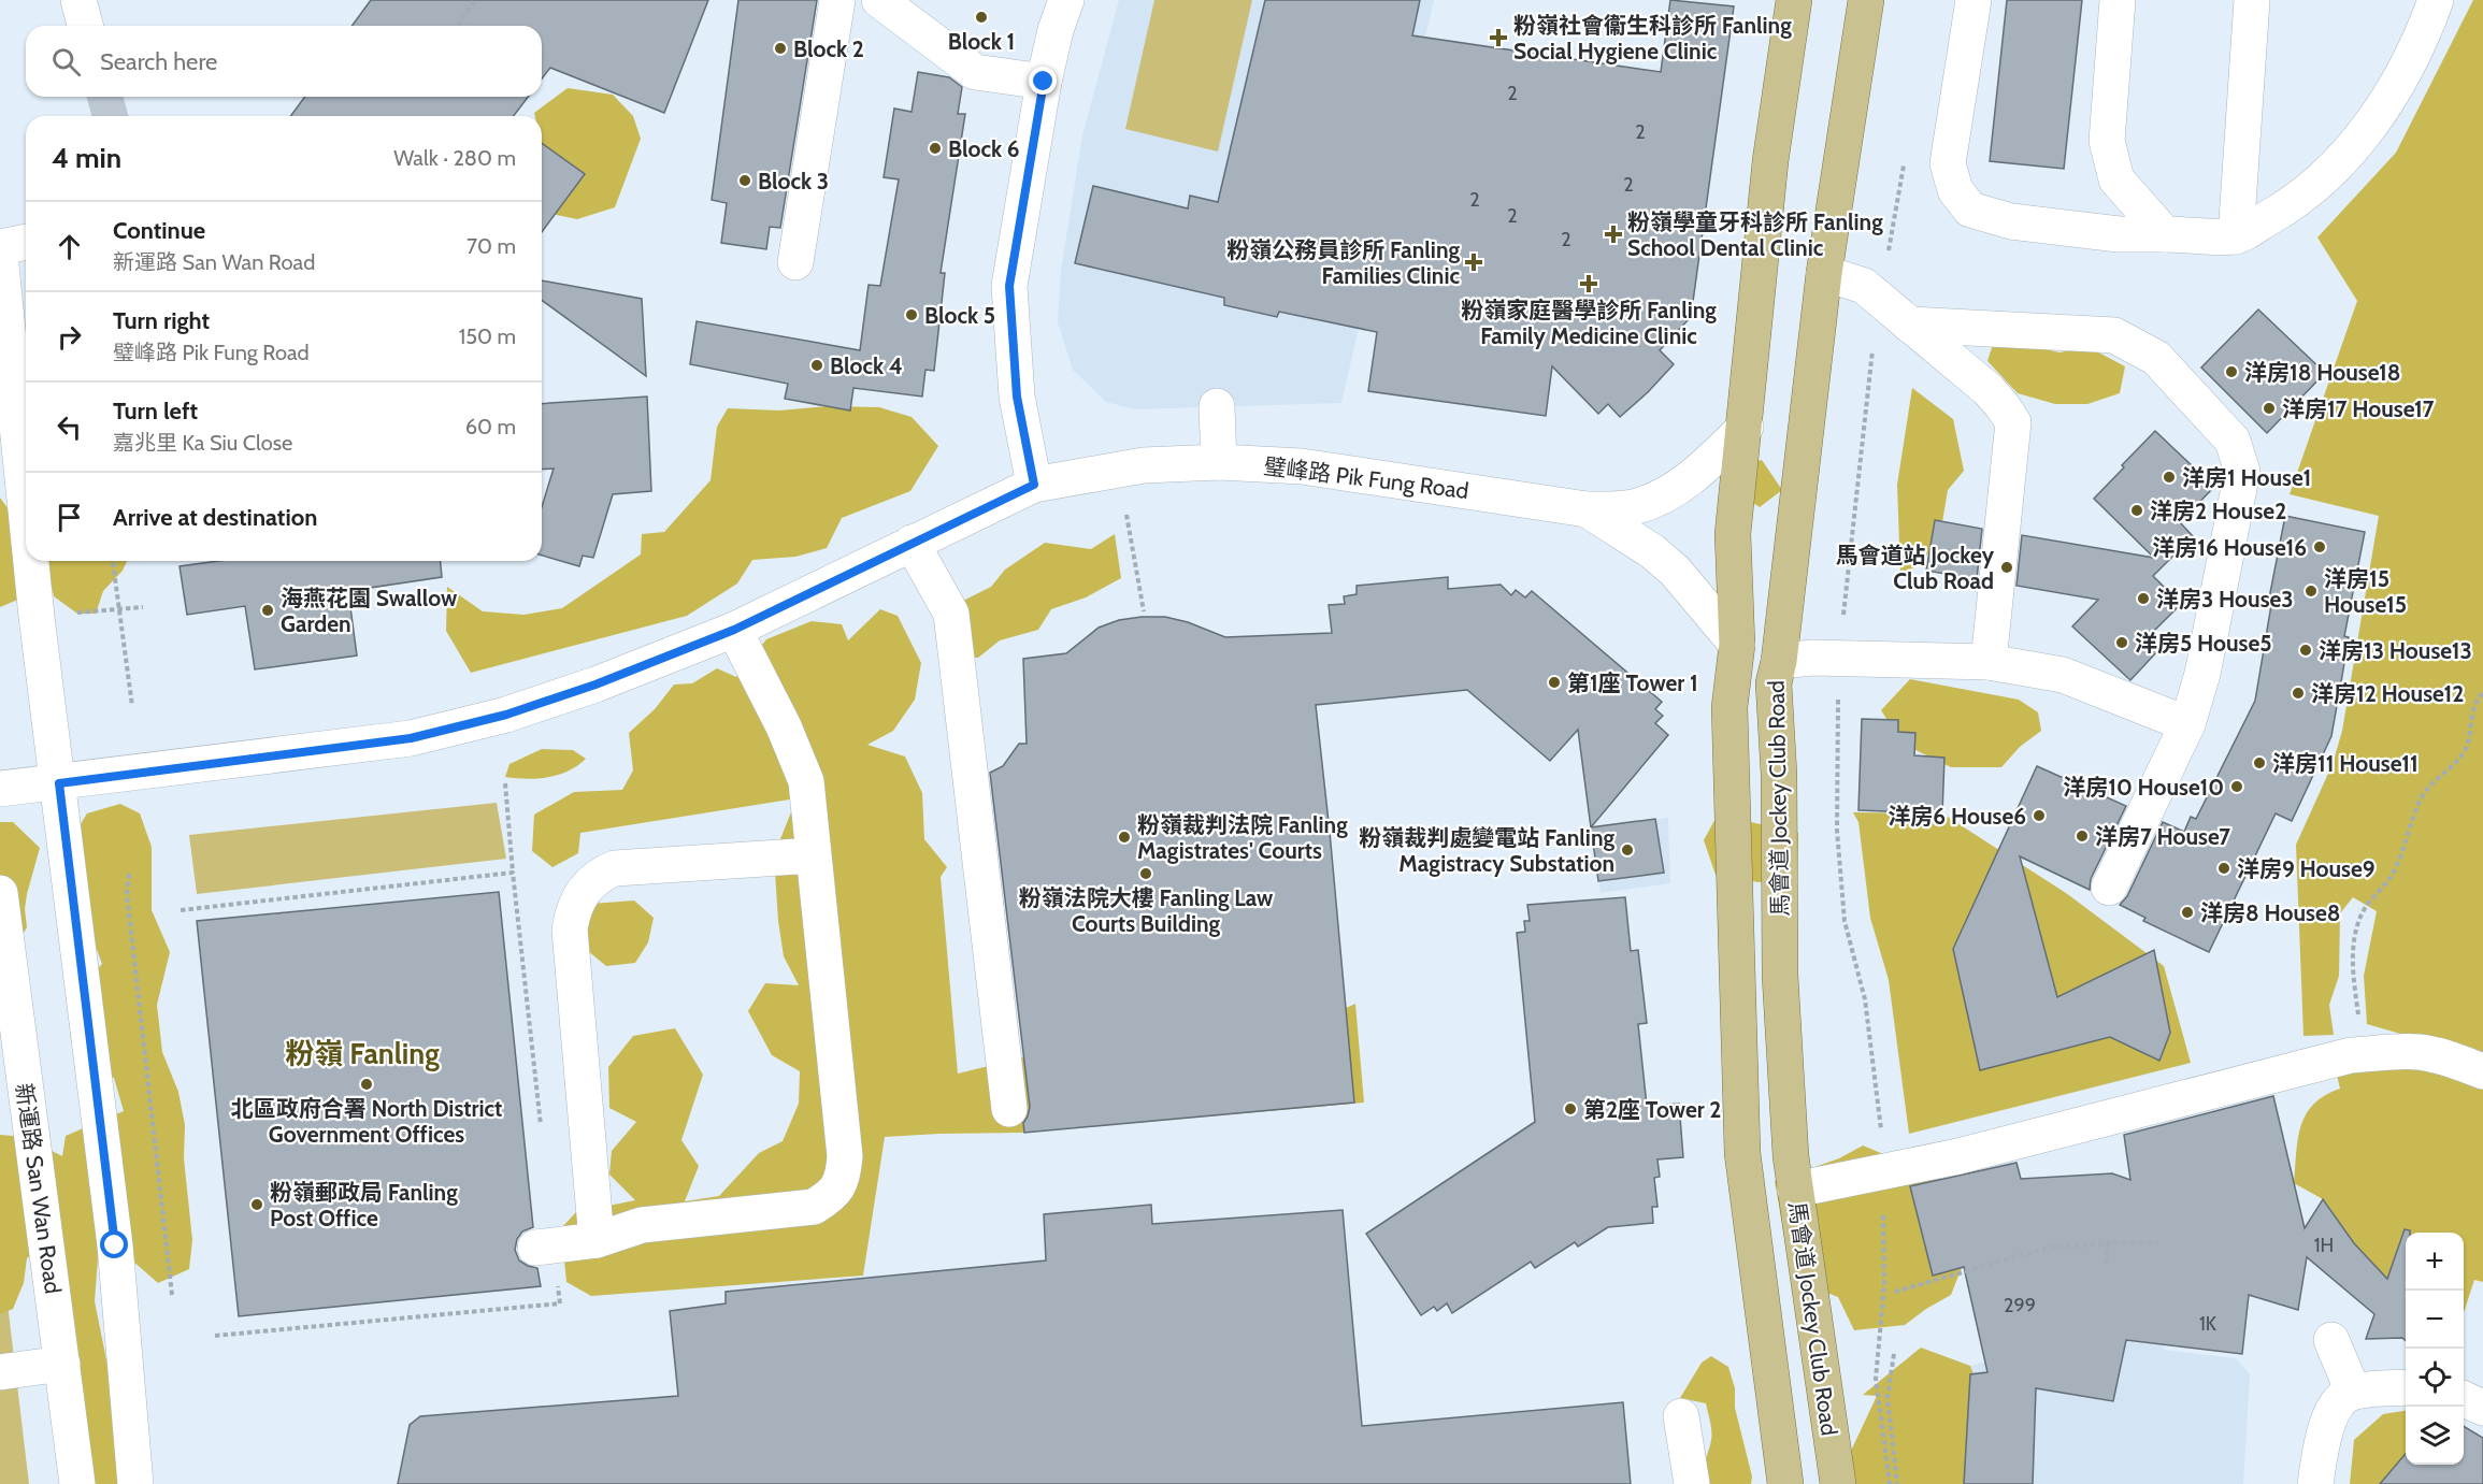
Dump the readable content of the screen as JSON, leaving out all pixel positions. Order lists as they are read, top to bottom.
{
  "streets": {
    "main road": ["馬會道 Jockey Club Road"],
    "street": ["璧峰路 Pik Fung Road", "新運路 San Wan Road"]
  },
  "crossings": [
    ["璧峰路 Pik Fung Road", "馬會道 Jockey Club Road"]
  ],
  "districts": ["粉嶺 Fanling"],
  "places": {
    "other": [
      "Block 1",
      "Block 2",
      "Block 6",
      "Block 3",
      "Block 5",
      "Block 4",
      "洋房18 House18",
      "洋房17 House17",
      "洋房1 House1",
      "洋房2 House2",
      "洋房16 House16",
      "馬會道站 Jockey Club Road",
      "洋房15 House15",
      "洋房3 House3",
      "海燕花園 Swallow Garden",
      "洋房5 House5",
      "洋房13 House13",
      "第1座 Tower 1",
      "洋房12 House12",
      "洋房11 House11",
      "洋房10 House10",
      "洋房6 House6",
      "洋房7 House7",
      "粉嶺裁判法院 Fanling Magistrates' Courts",
      "粉嶺裁判處變電站 Fanling Magistracy Substation",
      "洋房9 House9",
      "粉嶺法院大樓 Fanling Law Courts Building",
      "洋房8 House8",
      "北區政府合署 North District Government Offices",
      "第2座 Tower 2",
      "粉嶺郵政局 Fanling Post Office"
    ],
    "health": [
      "粉嶺社會衞生科診所 Fanling Social Hygiene Clinic",
      "粉嶺學童牙科診所 Fanling School Dental Clinic",
      "粉嶺公務員診所 Fanling Families Clinic",
      "粉嶺家庭醫學診所 Fanling Family Medicine Clinic"
    ]
  },
  "house_numbers": [
    "2",
    "2",
    "2",
    "2",
    "2",
    "2",
    "1H",
    "299",
    "1K"
  ],
  "page": {
    "search": "Search here",
    "heading": ["4 min", "Walk · 280 m"],
    "list": [
      ["Continue", "新運路 San Wan Road", "70 m"],
      ["Turn right", "璧峰路 Pik Fung Road", "150 m"],
      ["Turn left", "嘉兆里 Ka Siu Close", "60 m"],
      "Arrive at destination"
    ],
    "map_buttons": ["+", "−"]
  }
}
